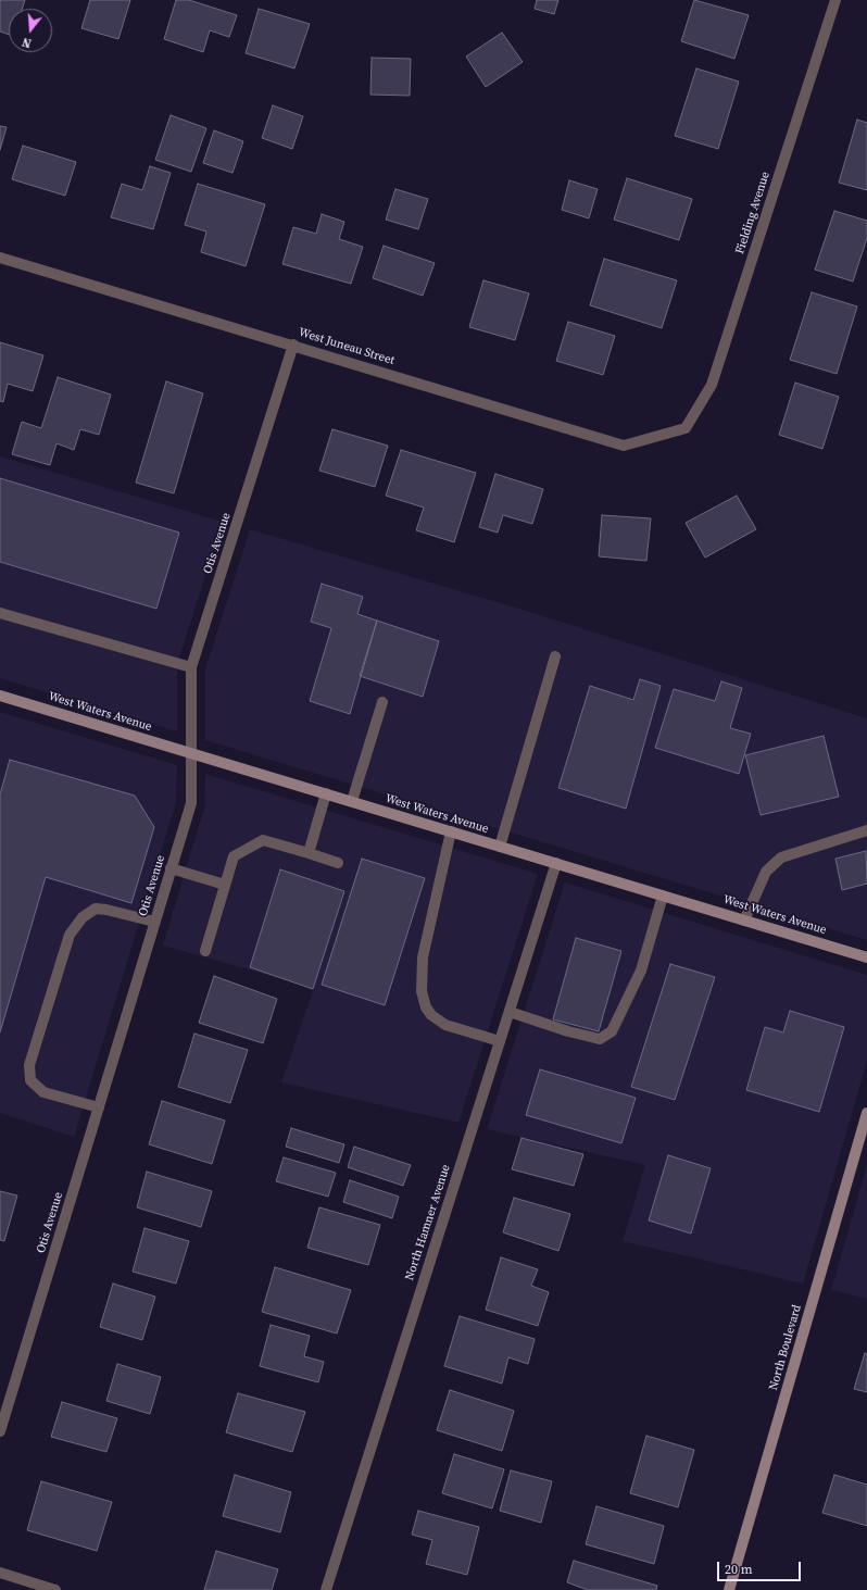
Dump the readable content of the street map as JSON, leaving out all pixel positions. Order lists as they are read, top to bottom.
{
  "streets": {
    "main road": ["West Waters Avenue", "North Boulevard"],
    "street": [
      "Fielding Avenue",
      "West Juneau Street",
      "Otis Avenue",
      "North Hamner Avenue"
    ]
  },
  "crossings": [
    ["Fielding Avenue", "West Juneau Street"],
    ["West Juneau Street", "Otis Avenue"],
    ["Otis Avenue", "West Waters Avenue"],
    ["West Waters Avenue", "North Hamner Avenue"]
  ],
  "scale_bar": "20 m",
  "north": "bottom"
}
